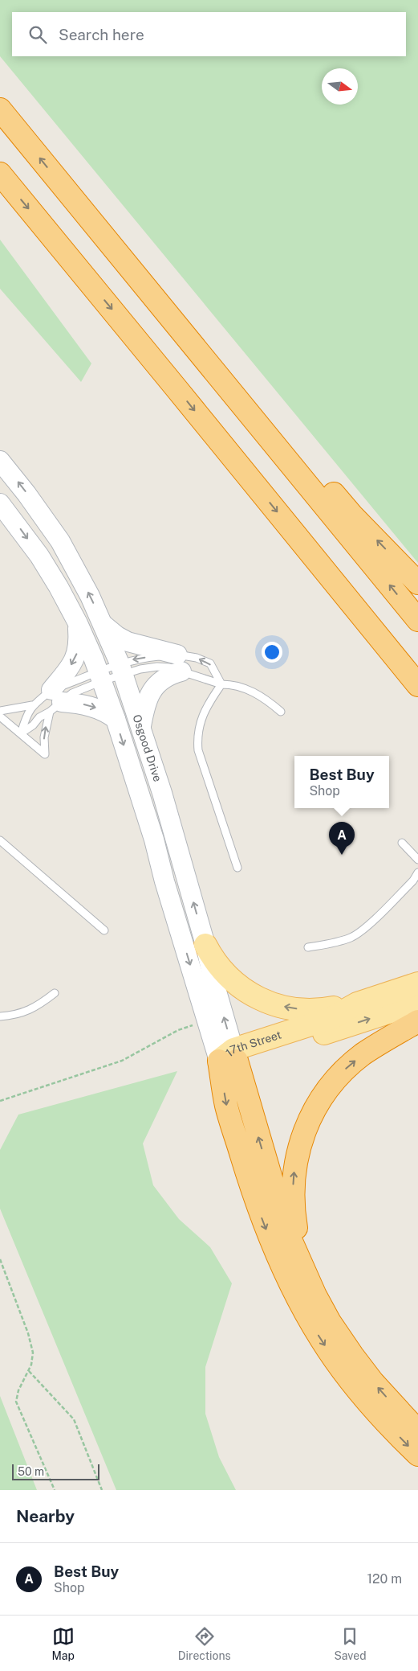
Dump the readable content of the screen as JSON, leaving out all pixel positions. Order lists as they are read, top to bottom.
{
  "streets": {
    "main road": ["Osgood Drive", "17th Street"]
  },
  "crossings": [
    ["Osgood Drive", "17th Street"]
  ],
  "scale_bar": "50 m",
  "north": "right",
  "page": {
    "search": "Search here",
    "popup": ["Best Buy", "Shop"],
    "pins": "A",
    "scale": "50 m",
    "heading": "Nearby",
    "list": [
      {
        "mark": "A",
        "name": "Best Buy",
        "note": "Shop",
        "value": "120 m"
      }
    ],
    "nav": ["Map", "Directions", "Saved"]
  }
}
